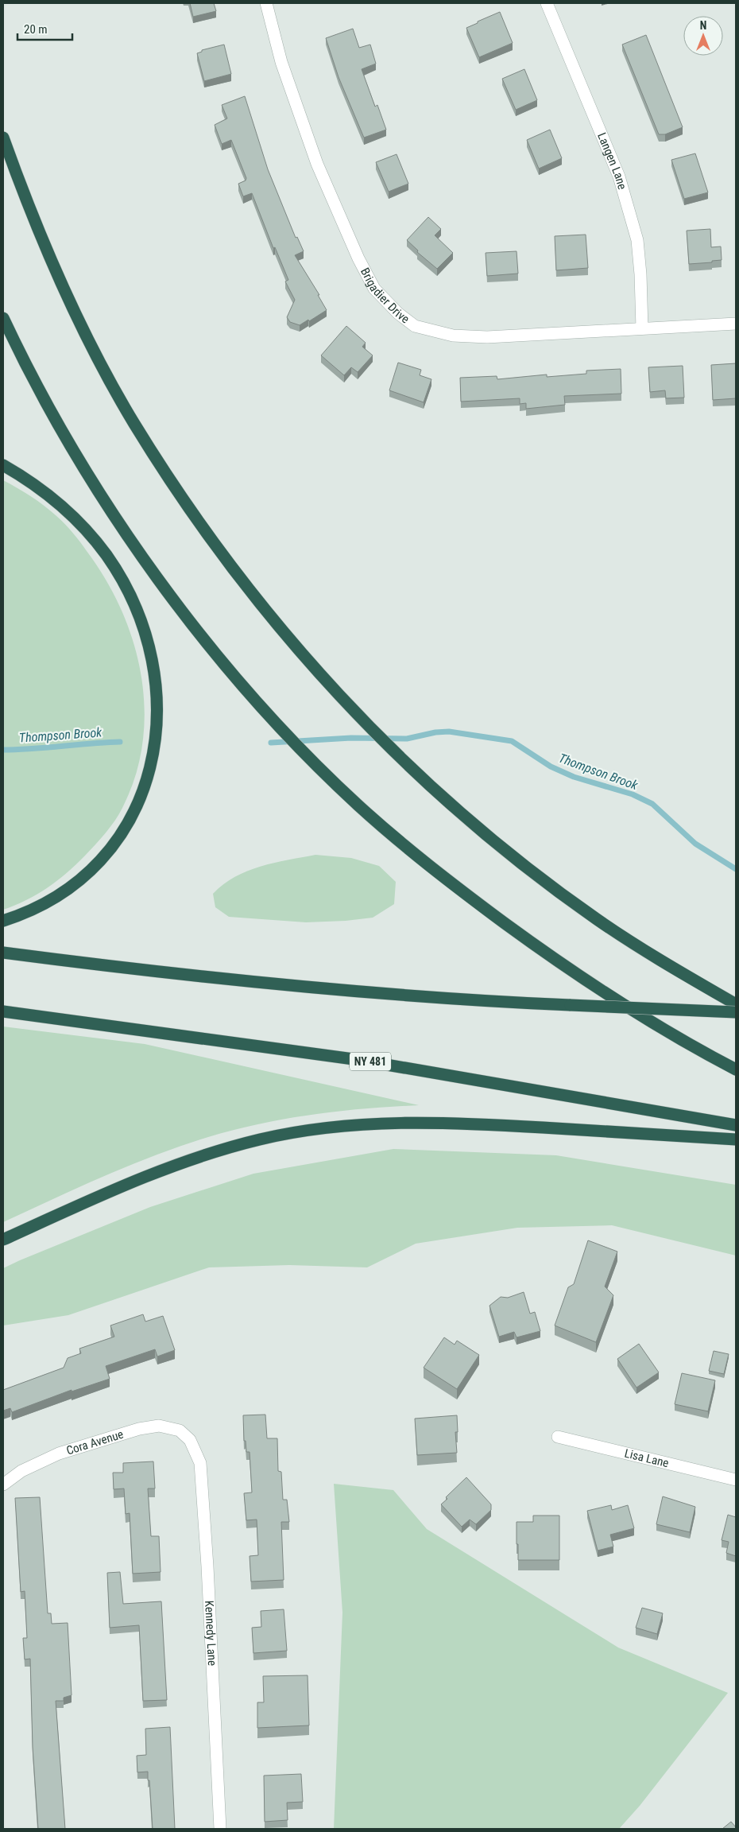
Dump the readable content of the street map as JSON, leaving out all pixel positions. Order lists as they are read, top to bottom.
{
  "streets": {
    "highway": ["NY 481"],
    "street": [
      "Langen Lane",
      "Brigadier Drive",
      "Cora Avenue",
      "Lisa Lane",
      "Kennedy Lane"
    ]
  },
  "crossings": [
    ["Langen Lane", "Brigadier Drive"],
    ["Cora Avenue", "Kennedy Lane"]
  ],
  "water": ["Thompson Brook"],
  "scale_bar": "20 m",
  "north": "top"
}
